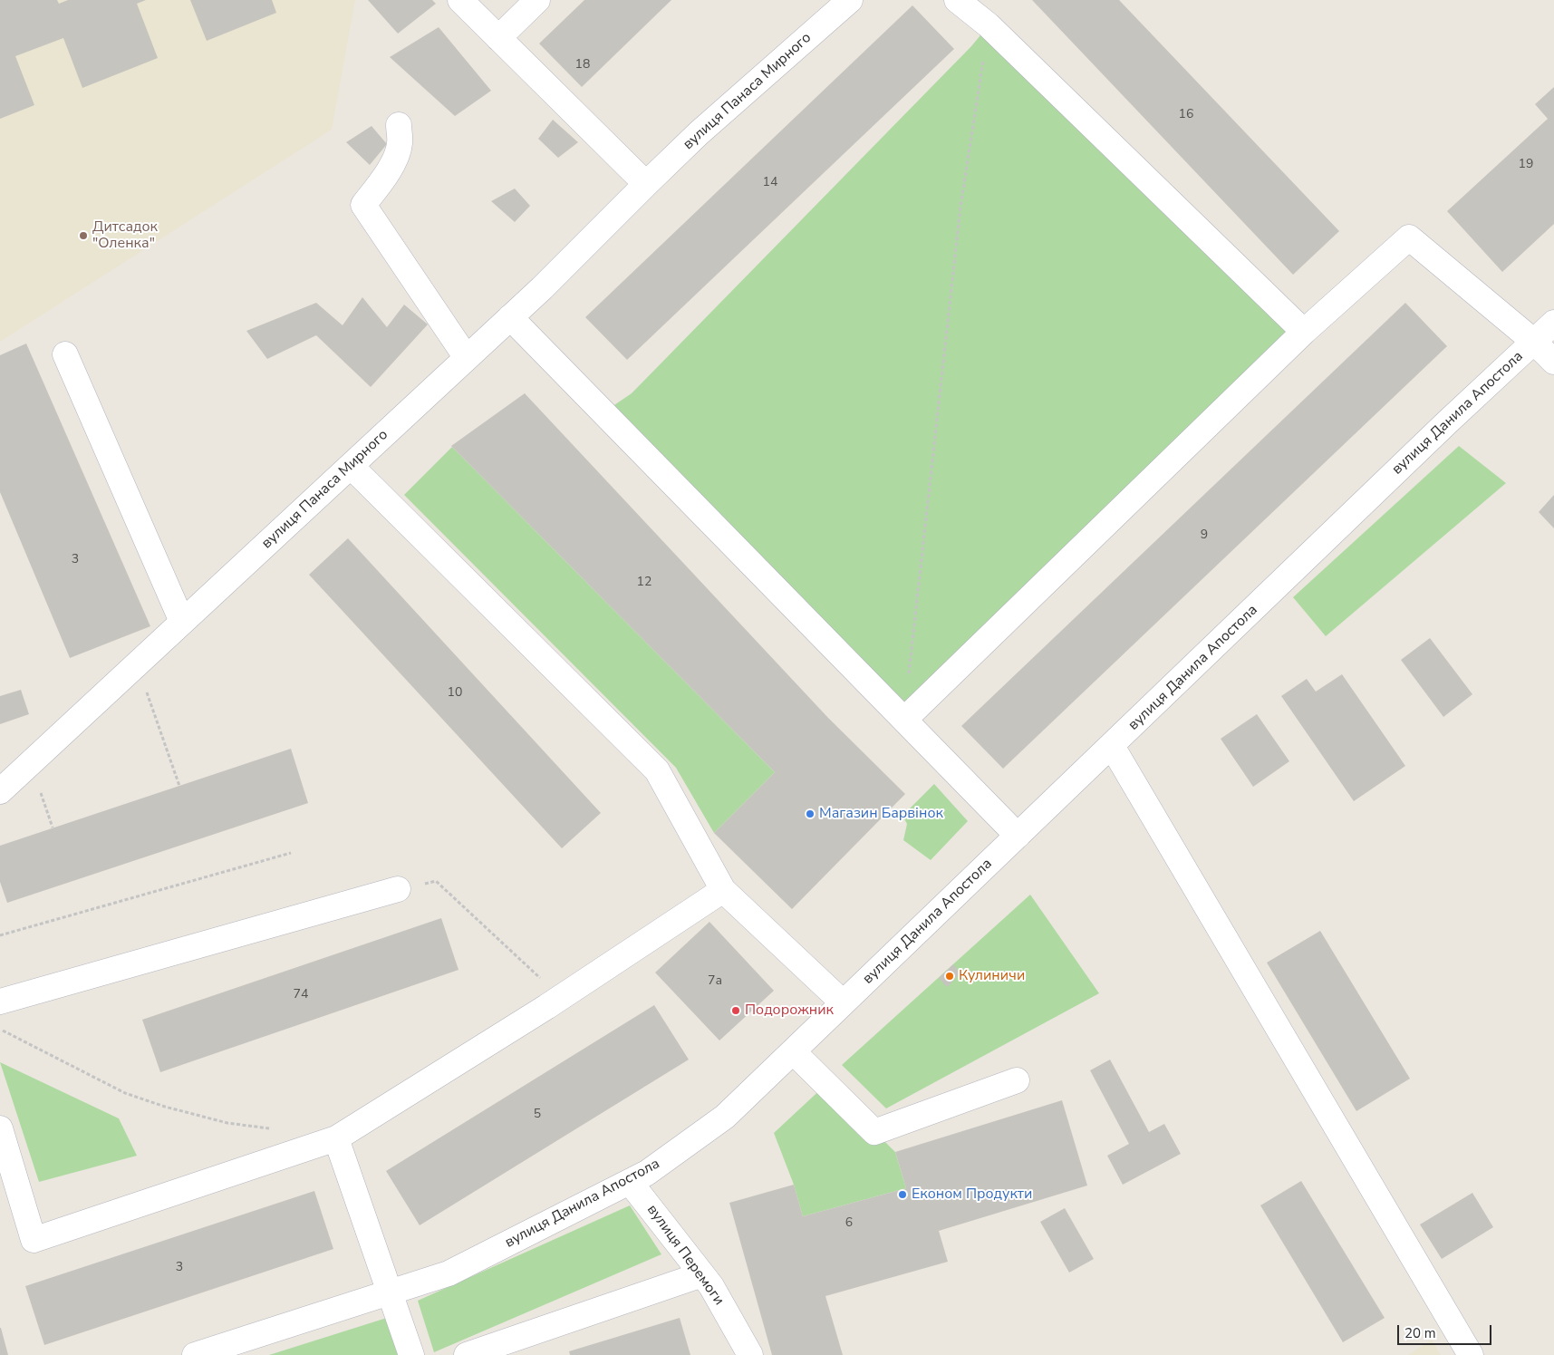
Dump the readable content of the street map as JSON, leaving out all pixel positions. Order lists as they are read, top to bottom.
{
  "streets": {
    "street": ["вулиця Панаса Мирного", "вулиця Данила Апостола", "вулиця Перемоги"]
  },
  "crossings": [
    ["вулиця Данила Апостола", "вулиця Перемоги"]
  ],
  "places": [
    "Дитсадок \"Оленка\"",
    "Магазин Барвінок",
    "Кулиничи",
    "Подорожник",
    "Економ Продукти"
  ],
  "house_numbers": [
    "18",
    "16",
    "19",
    "14",
    "9",
    "3",
    "12",
    "10",
    "7а",
    "74",
    "5",
    "6",
    "3"
  ],
  "scale_bar": "20 m"
}
